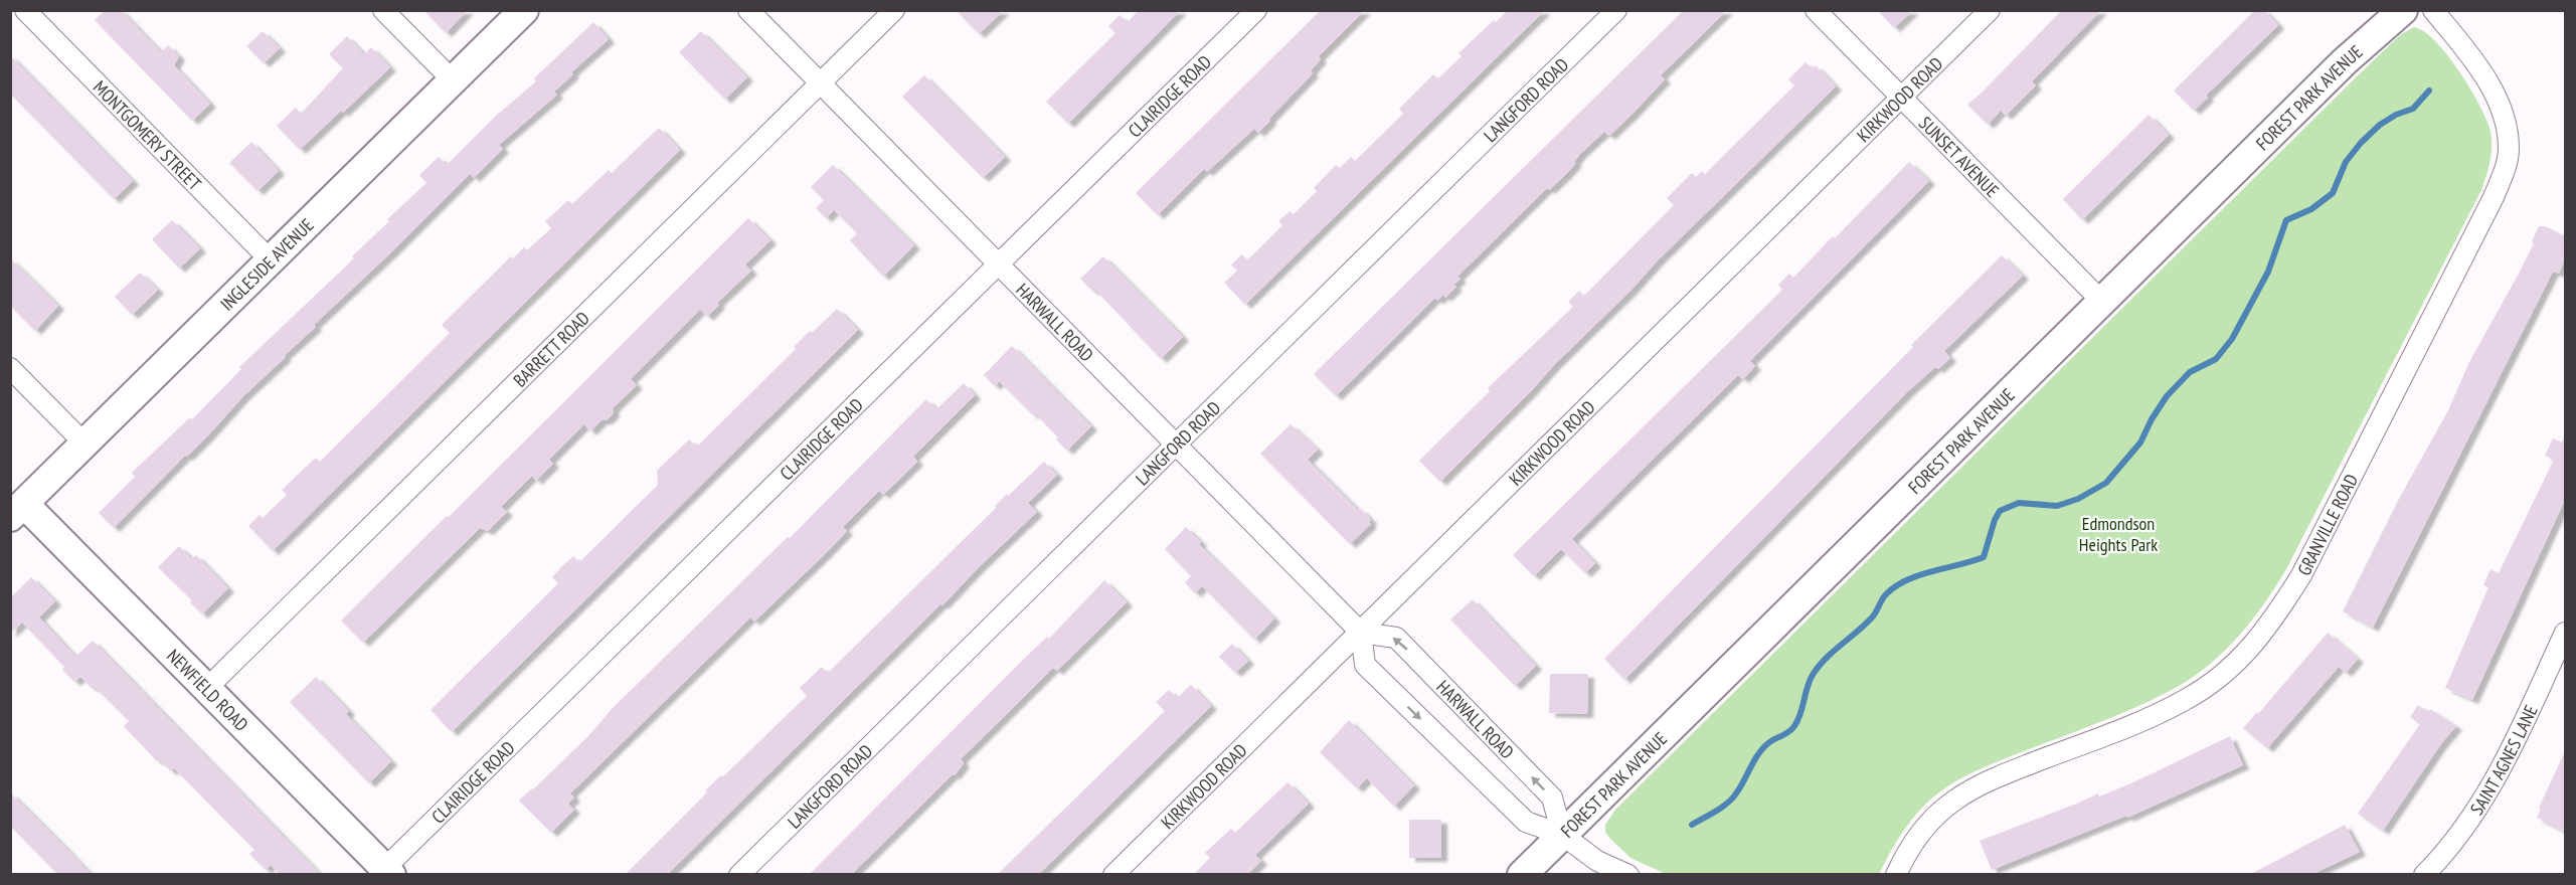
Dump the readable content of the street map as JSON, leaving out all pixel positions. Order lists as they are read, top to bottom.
{
  "streets": {
    "street": [
      "CLAIRIDGE ROAD",
      "FOREST PARK AVENUE",
      "LANGFORD ROAD",
      "KIRKWOOD ROAD",
      "MONTGOMERY STREET",
      "SUNSET AVENUE",
      "INGLESIDE AVENUE",
      "HARWALL ROAD",
      "BARRETT ROAD",
      "GRANVILLE ROAD",
      "NEWFIELD ROAD",
      "SAINT AGNES LANE"
    ]
  },
  "crossings": [
    ["CLAIRIDGE ROAD", "HARWALL ROAD"],
    ["CLAIRIDGE ROAD", "NEWFIELD ROAD"],
    ["FOREST PARK AVENUE", "SUNSET AVENUE"],
    ["FOREST PARK AVENUE", "HARWALL ROAD"],
    ["LANGFORD ROAD", "HARWALL ROAD"],
    ["KIRKWOOD ROAD", "SUNSET AVENUE"],
    ["KIRKWOOD ROAD", "HARWALL ROAD"],
    ["MONTGOMERY STREET", "INGLESIDE AVENUE"],
    ["INGLESIDE AVENUE", "NEWFIELD ROAD"],
    ["HARWALL ROAD", "BARRETT ROAD"],
    ["BARRETT ROAD", "NEWFIELD ROAD"]
  ],
  "parks": ["Edmondson Heights Park"]
}
